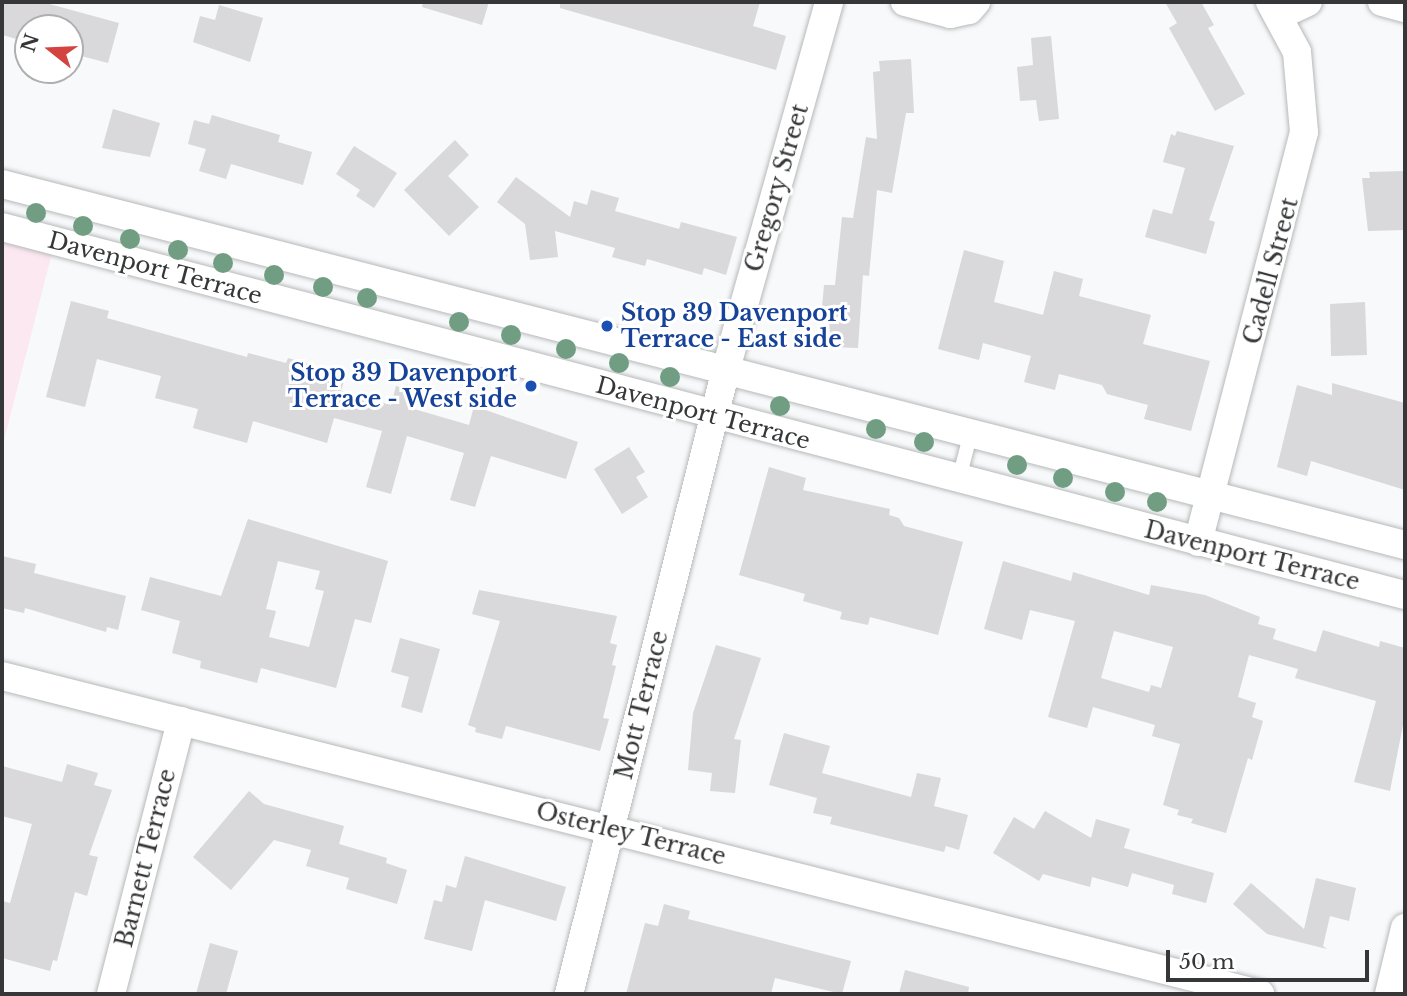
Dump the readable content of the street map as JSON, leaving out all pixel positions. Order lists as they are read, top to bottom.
{
  "streets": {
    "street": [
      "Gregory Street",
      "Davenport Terrace",
      "Cadell Street",
      "Mott Terrace",
      "Osterley Terrace",
      "Barnett Terrace"
    ]
  },
  "crossings": [
    ["Gregory Street", "Davenport Terrace"],
    ["Gregory Street", "Mott Terrace"],
    ["Davenport Terrace", "Cadell Street"],
    ["Davenport Terrace", "Mott Terrace"],
    ["Mott Terrace", "Osterley Terrace"],
    ["Osterley Terrace", "Barnett Terrace"]
  ],
  "places": ["Stop 39 Davenport Terrace - East side", "Stop 39 Davenport Terrace - West side"],
  "scale_bar": "50 m",
  "north": "left"
}
